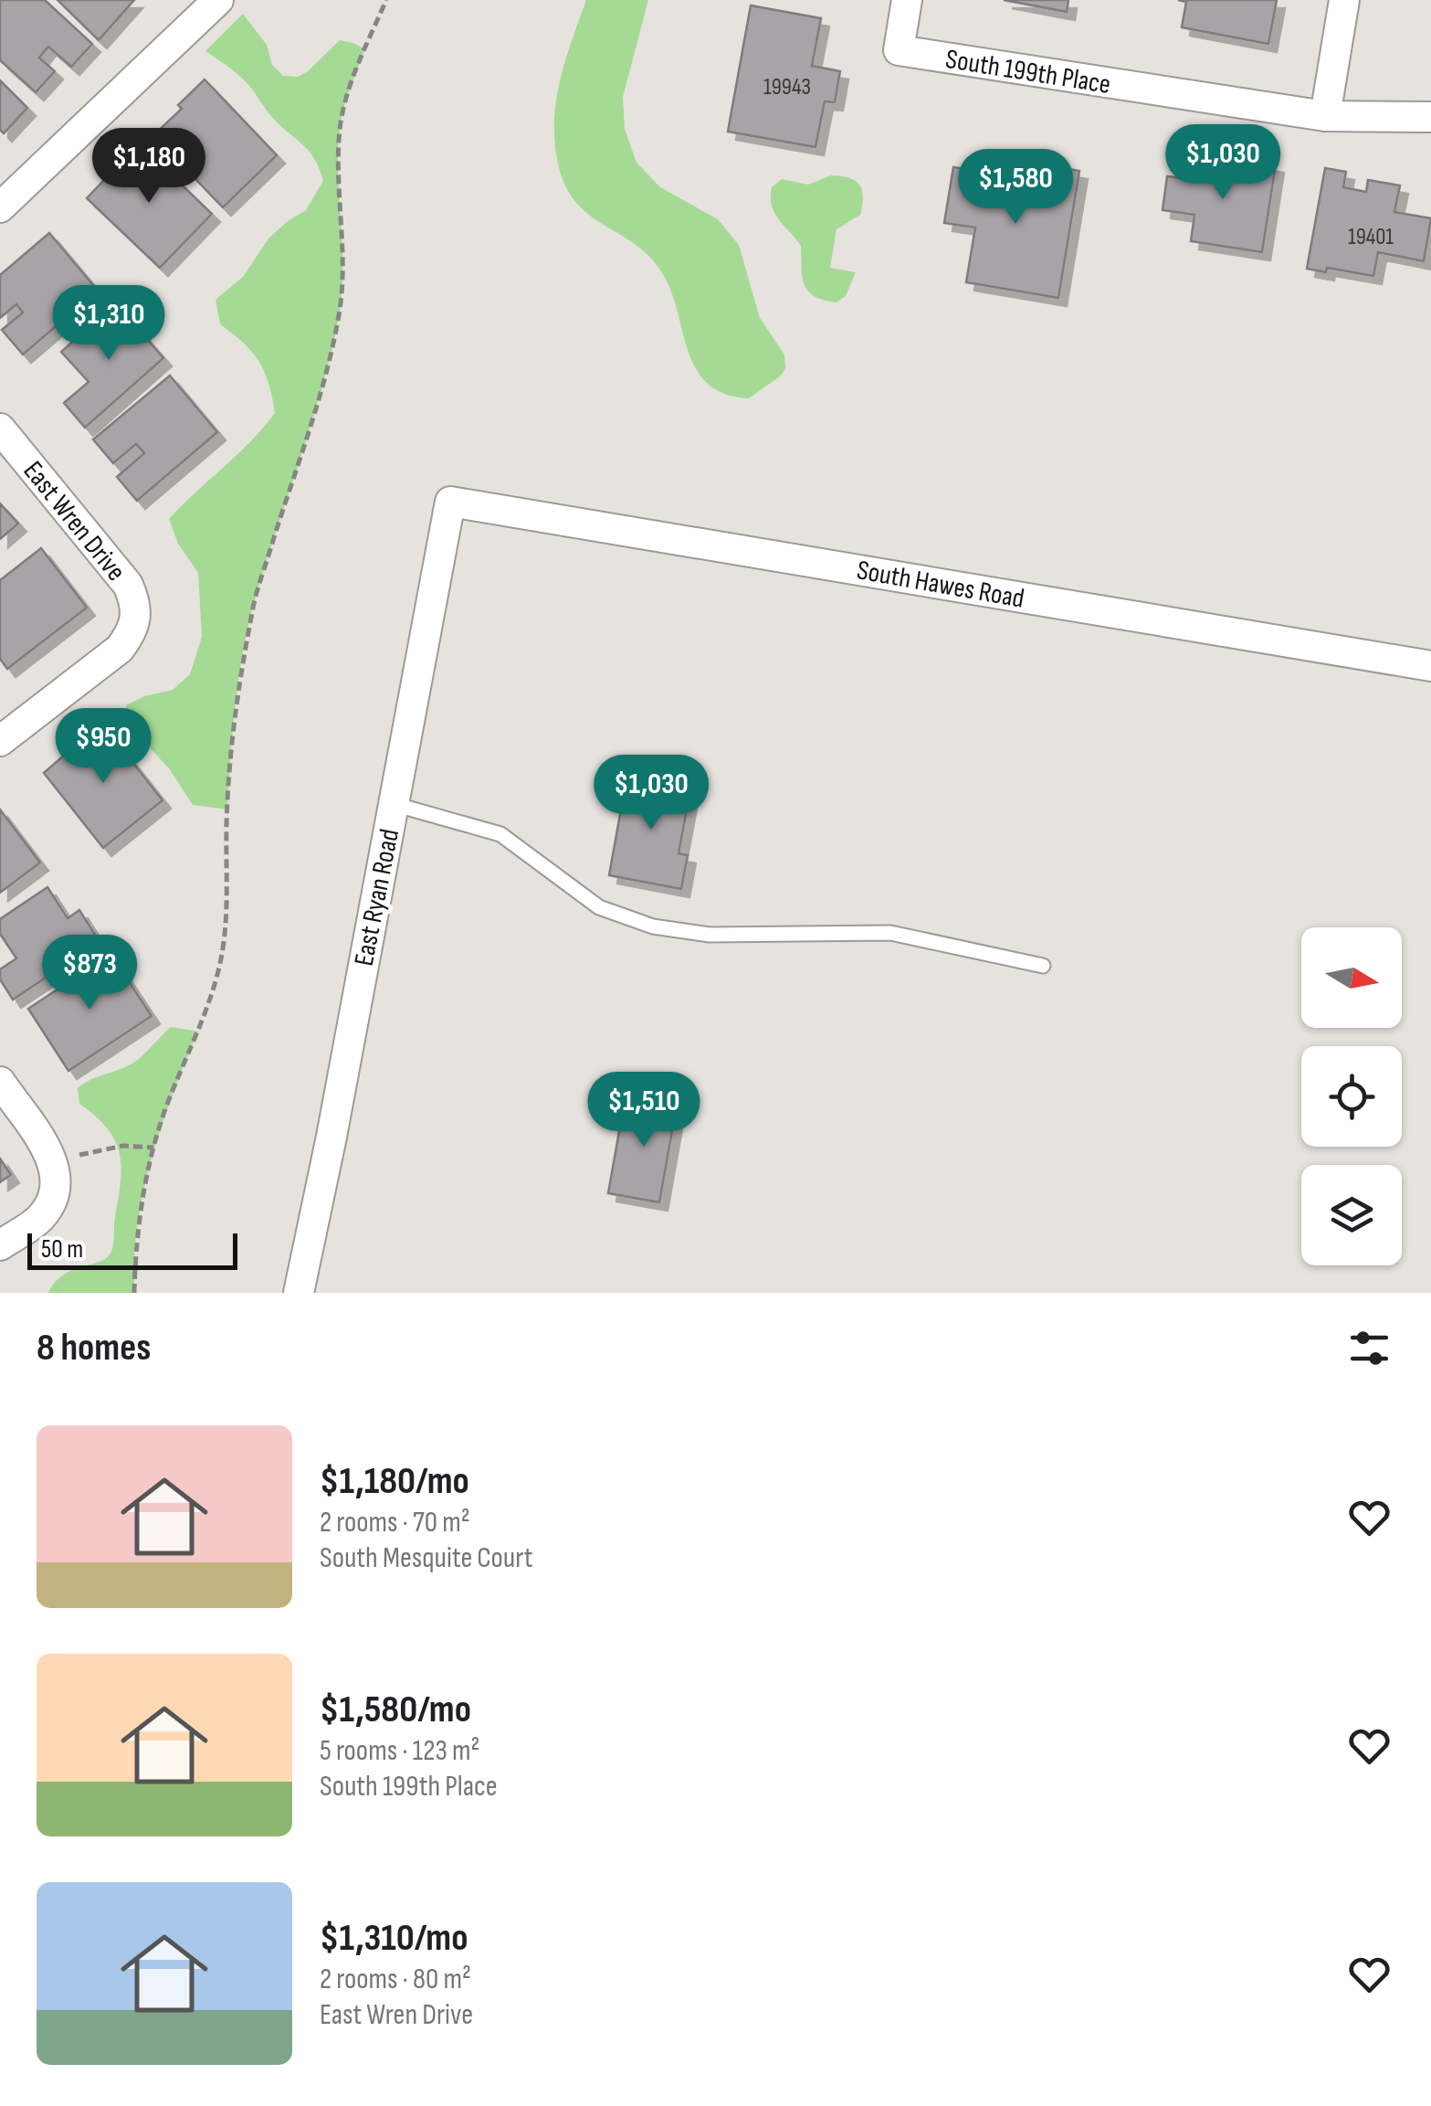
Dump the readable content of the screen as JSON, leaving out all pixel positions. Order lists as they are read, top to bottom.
{
  "streets": {
    "street": [
      "South 199th Place",
      "East Wren Drive",
      "South Hawes Road",
      "East Ryan Road"
    ]
  },
  "crossings": [
    ["South Hawes Road", "East Ryan Road"]
  ],
  "house_numbers": ["19943", "19401"],
  "scale_bar": "50 m",
  "north": "right",
  "page": {
    "price": [
      "$1,030",
      "$1,180",
      "$1,580",
      "$1,310",
      "$950",
      "$1,030",
      "$873",
      "$1,510"
    ],
    "scale": "50 m",
    "heading": "8 homes",
    "list": [
      {
        "name": "$1,180/mo",
        "note": "2 rooms · 70 m² · South Mesquite Court"
      },
      {
        "name": "$1,580/mo",
        "note": "5 rooms · 123 m² · South 199th Place"
      },
      {
        "name": "$1,310/mo",
        "note": "2 rooms · 80 m² · East Wren Drive"
      }
    ]
  }
}
